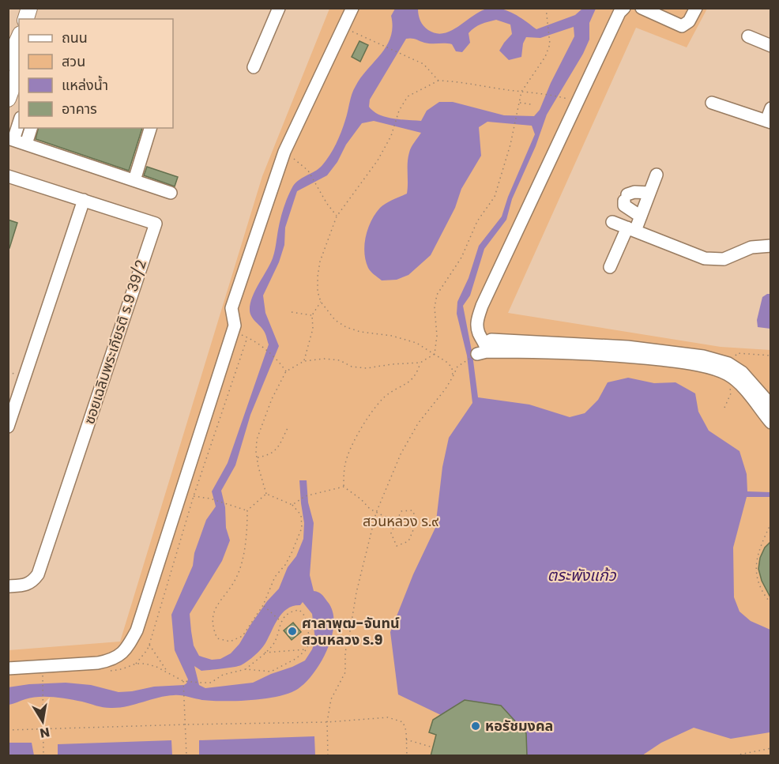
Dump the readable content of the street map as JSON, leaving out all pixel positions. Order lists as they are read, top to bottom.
{
  "streets": {
    "street": ["ซอยเฉลิมพระเกียรติ ร.9 39/2"]
  },
  "water": ["ตระพังแก้ว"],
  "parks": ["สวนหลวง ร.๙"],
  "places": ["ศาลาพุฒ-จันทน์ สวนหลวง ร.9", "หอรัชมงคล"],
  "legend": [
    "ถนน",
    "สวน",
    "แหล่งน้ำ",
    "อาคาร"
  ],
  "north": "bottom"
}
